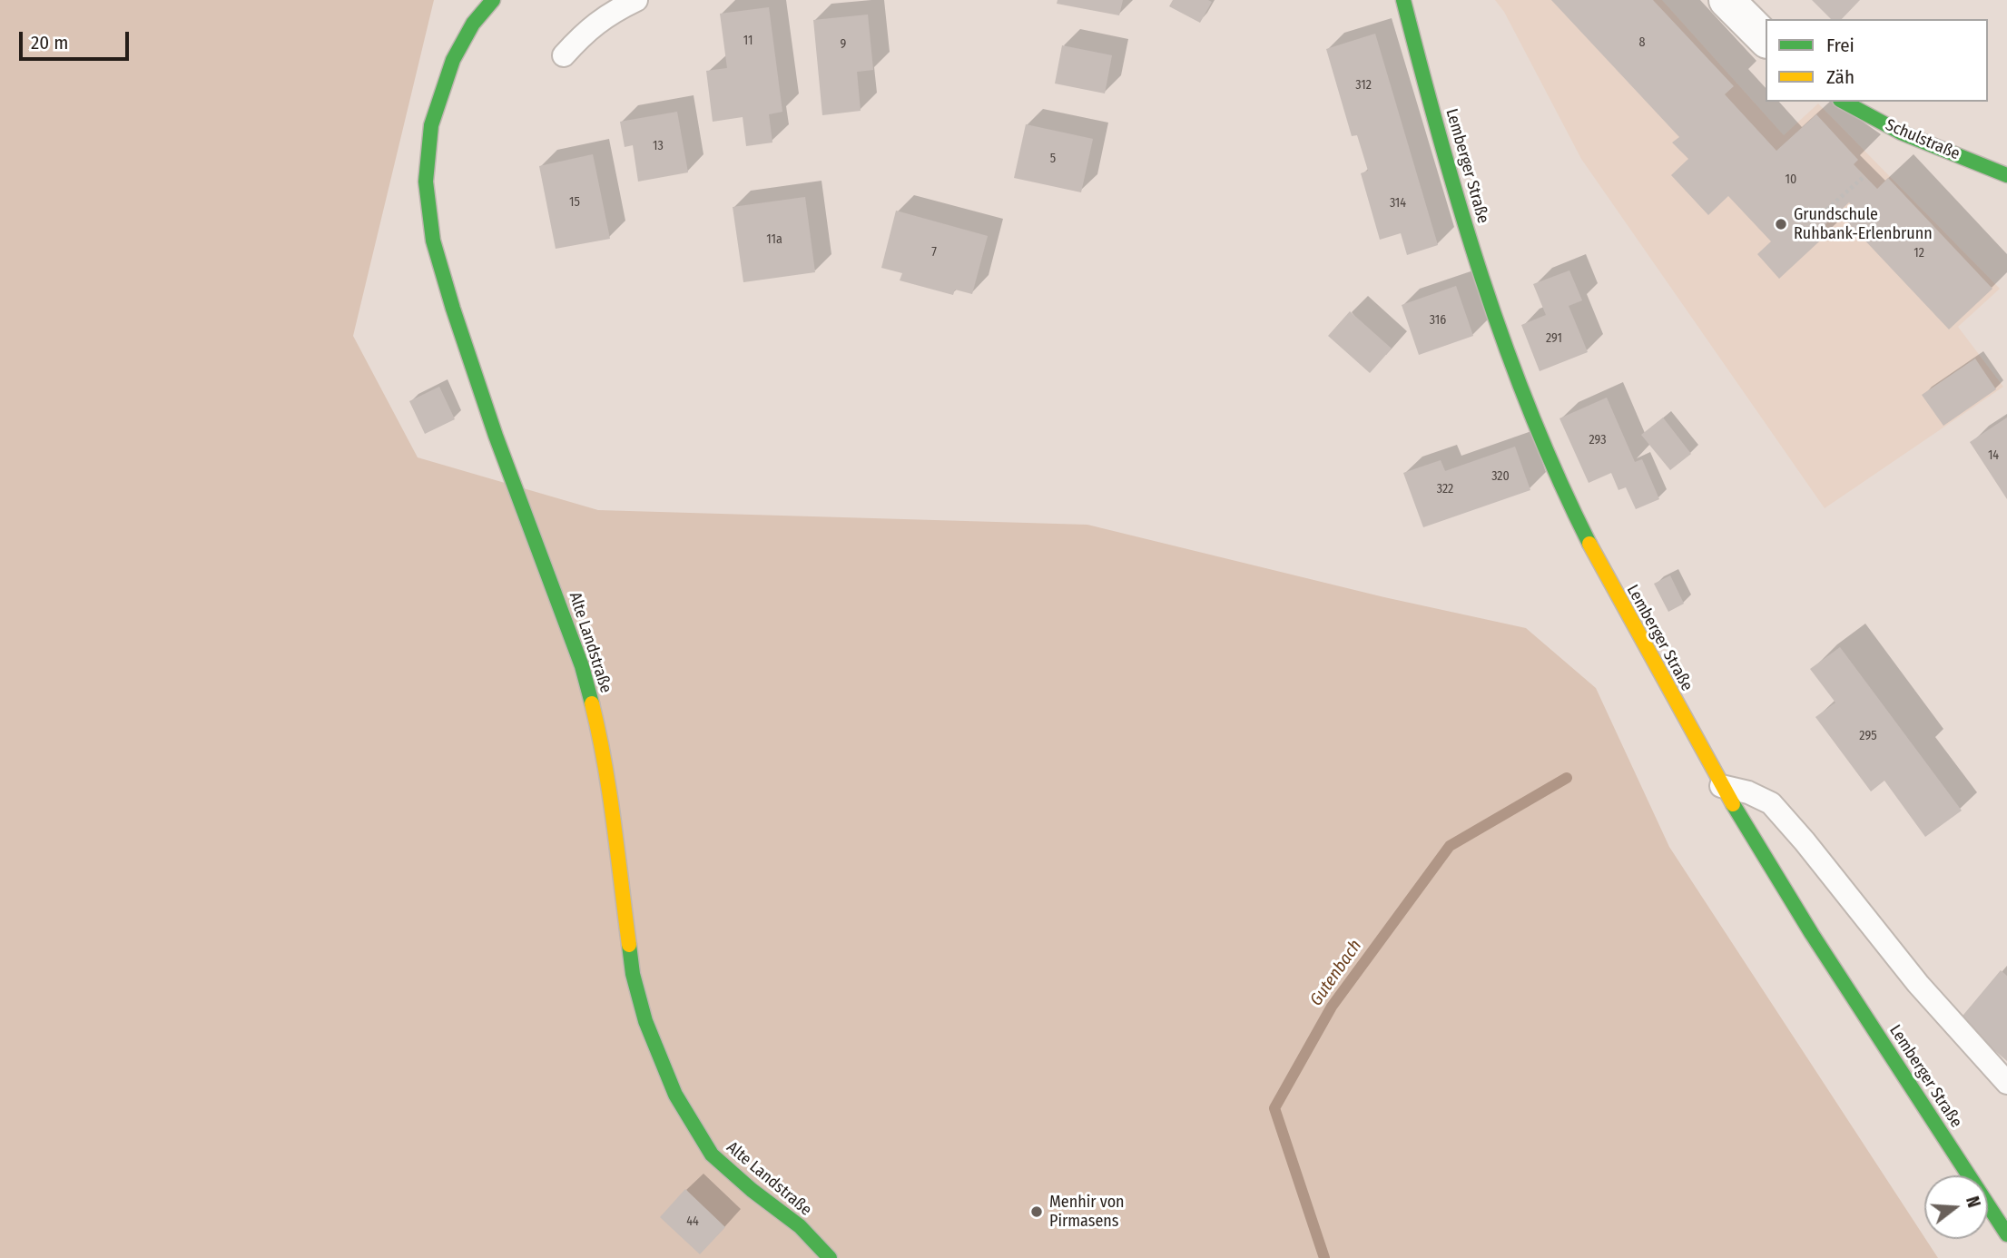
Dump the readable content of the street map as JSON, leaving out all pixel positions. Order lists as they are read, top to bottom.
{
  "streets": {
    "street": ["Schulstraße", "Lemberger Straße", "Alte Landstraße"]
  },
  "water": ["Gutenbach"],
  "places": ["Grundschule Ruhbank-Erlenbrunn", "Menhir von Pirmasens"],
  "house_numbers": [
    "11",
    "8",
    "9",
    "312",
    "13",
    "5",
    "10",
    "15",
    "314",
    "11a",
    "7",
    "12",
    "316",
    "291",
    "293",
    "14",
    "320",
    "322",
    "295",
    "44"
  ],
  "legend": ["Frei", "Zäh"],
  "scale_bar": "20 m",
  "north": "right"
}
